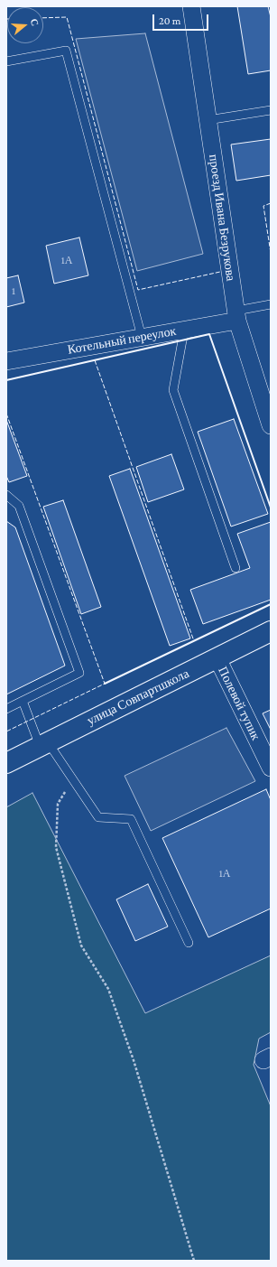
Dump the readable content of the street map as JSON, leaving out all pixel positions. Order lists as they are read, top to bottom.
{
  "streets": {
    "street": [
      "проезд Ивана Безрукова",
      "Котельный переулок",
      "улица Совпартшкола",
      "Полевой тупик"
    ]
  },
  "crossings": [
    ["проезд Ивана Безрукова", "Котельный переулок"],
    ["улица Совпартшкола", "Полевой тупик"]
  ],
  "house_numbers": ["1А", "1", "1А"],
  "scale_bar": "20 m",
  "north": "right"
}
